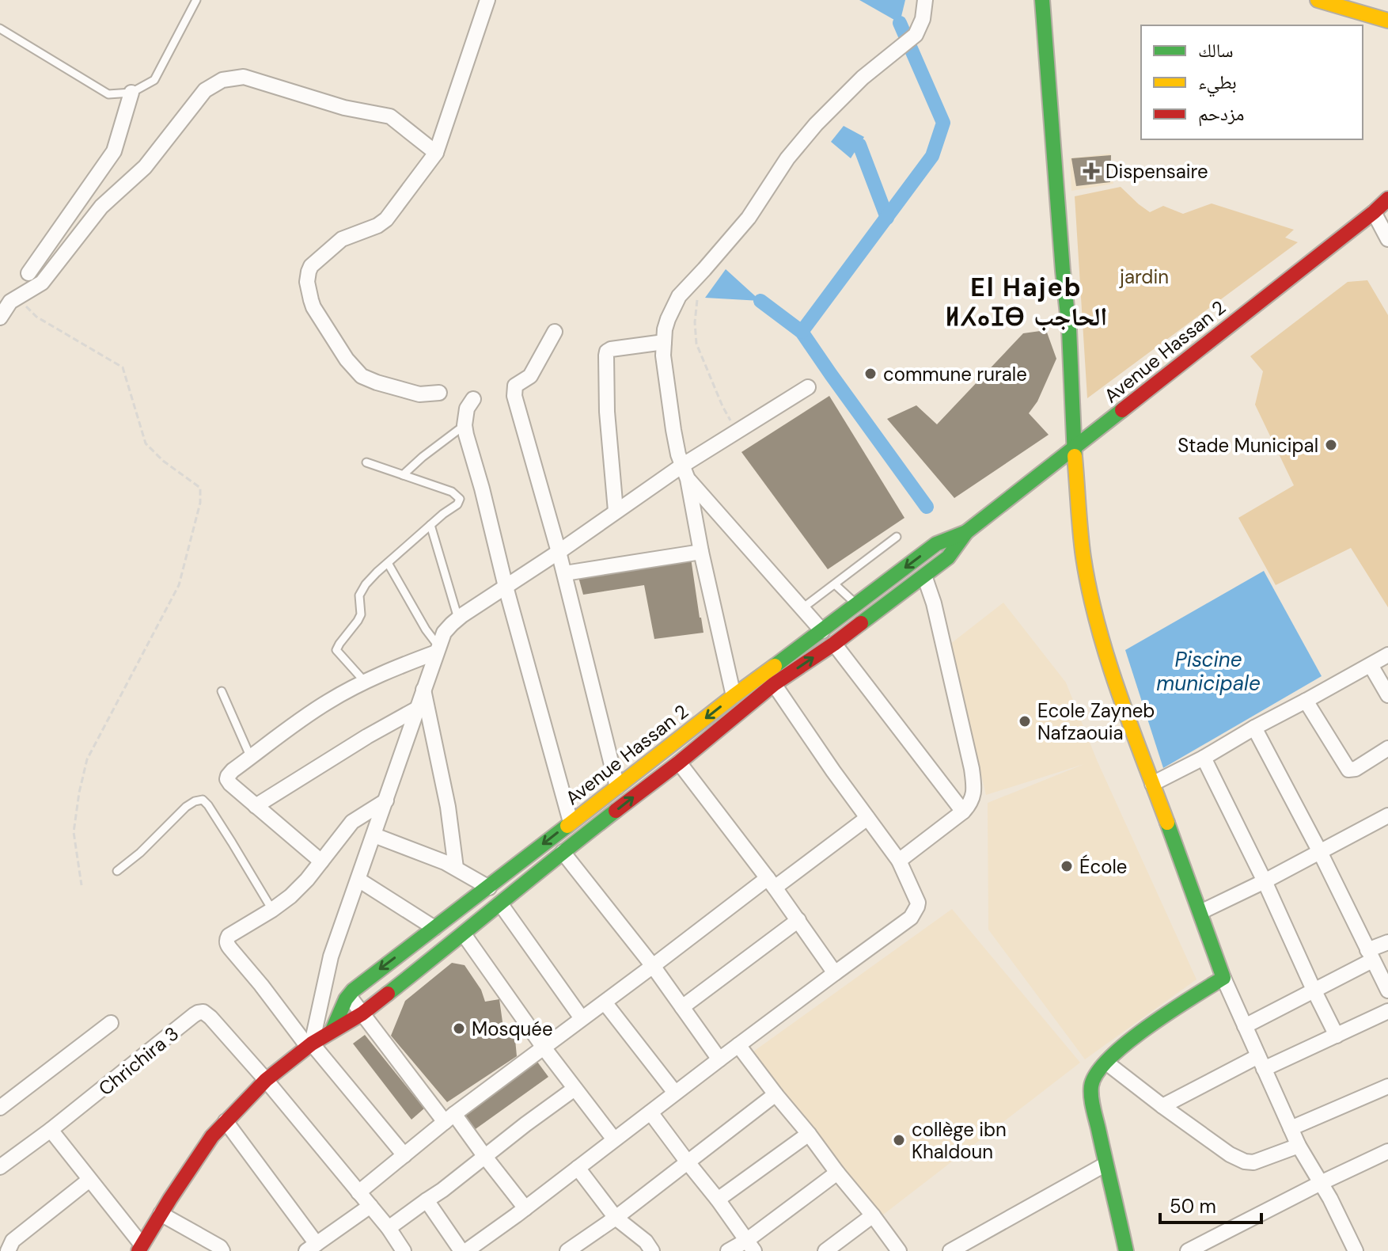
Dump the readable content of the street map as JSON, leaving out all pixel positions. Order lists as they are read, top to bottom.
{
  "streets": {
    "main road": ["Avenue Hassan 2"],
    "street": ["Chrichira 3"]
  },
  "crossings": [
    ["Avenue Hassan 2", "Chrichira 3"]
  ],
  "districts": ["El Hajeb ⵍⵃⴰⵊⴱ الحاجب"],
  "water": ["Piscine municipale"],
  "parks": ["jardin"],
  "places": {
    "health": ["Dispensaire"],
    "other": [
      "commune rurale",
      "Stade Municipal",
      "Ecole Zayneb Nafzaouia",
      "École",
      "Mosquée",
      "collège ibn Khaldoun"
    ]
  },
  "legend": ["سالك", "بطيء", "مزدحم"],
  "scale_bar": "50 m"
}
